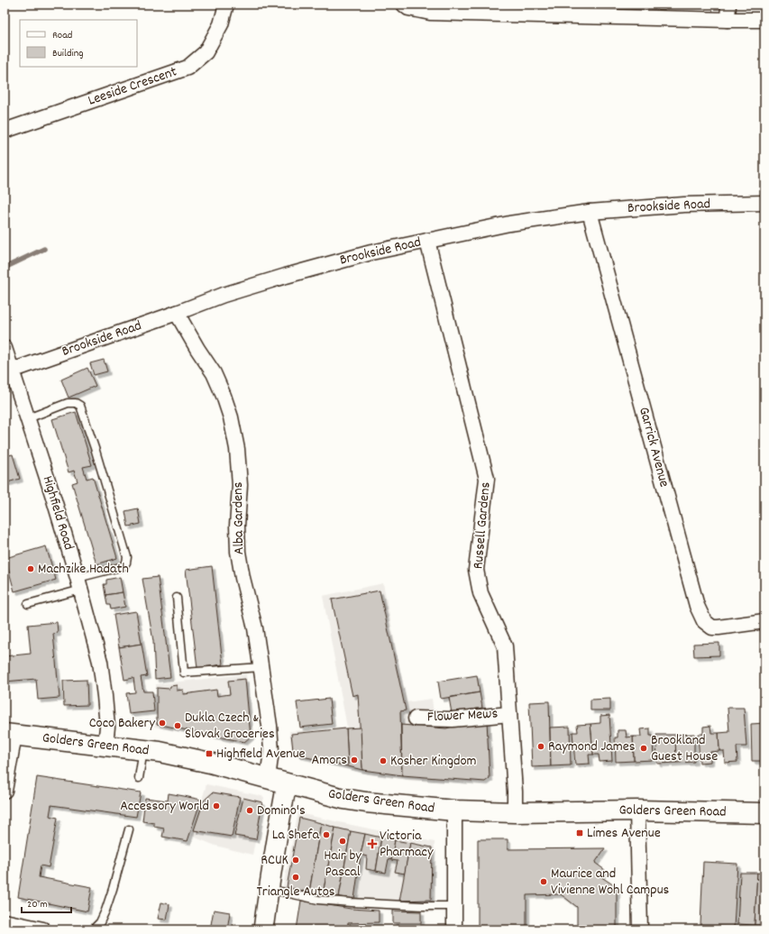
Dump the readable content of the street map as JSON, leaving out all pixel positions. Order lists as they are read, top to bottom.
{
  "streets": {
    "main road": ["Golders Green Road"],
    "street": [
      "Leeside Crescent",
      "Brookside Road",
      "Garrick Avenue",
      "Highfield Road",
      "Alba Gardens",
      "Russell Gardens",
      "Flower Mews"
    ]
  },
  "crossings": [
    ["Brookside Road", "Garrick Avenue"],
    ["Brookside Road", "Highfield Road"],
    ["Brookside Road", "Alba Gardens"],
    ["Brookside Road", "Russell Gardens"],
    ["Highfield Road", "Golders Green Road"],
    ["Alba Gardens", "Golders Green Road"],
    ["Russell Gardens", "Flower Mews"],
    ["Russell Gardens", "Golders Green Road"]
  ],
  "places": {
    "other": [
      "Machzike Hadath",
      "Coco Bakery",
      "Dukla Czech & Slovak Groceries",
      "Raymond James",
      "Brookland Guest House",
      "Amors",
      "Kosher Kingdom",
      "Accessory World",
      "Domino's",
      "La Shefa",
      "Hair by Pascal",
      "RCUK",
      "Triangle Autos",
      "Maurice and Vivienne Wohl Campus"
    ],
    "transit": ["Highfield Avenue", "Limes Avenue"],
    "health": ["Victoria Pharmacy"]
  },
  "legend": ["Road", "Building"],
  "scale_bar": "20 m"
}
